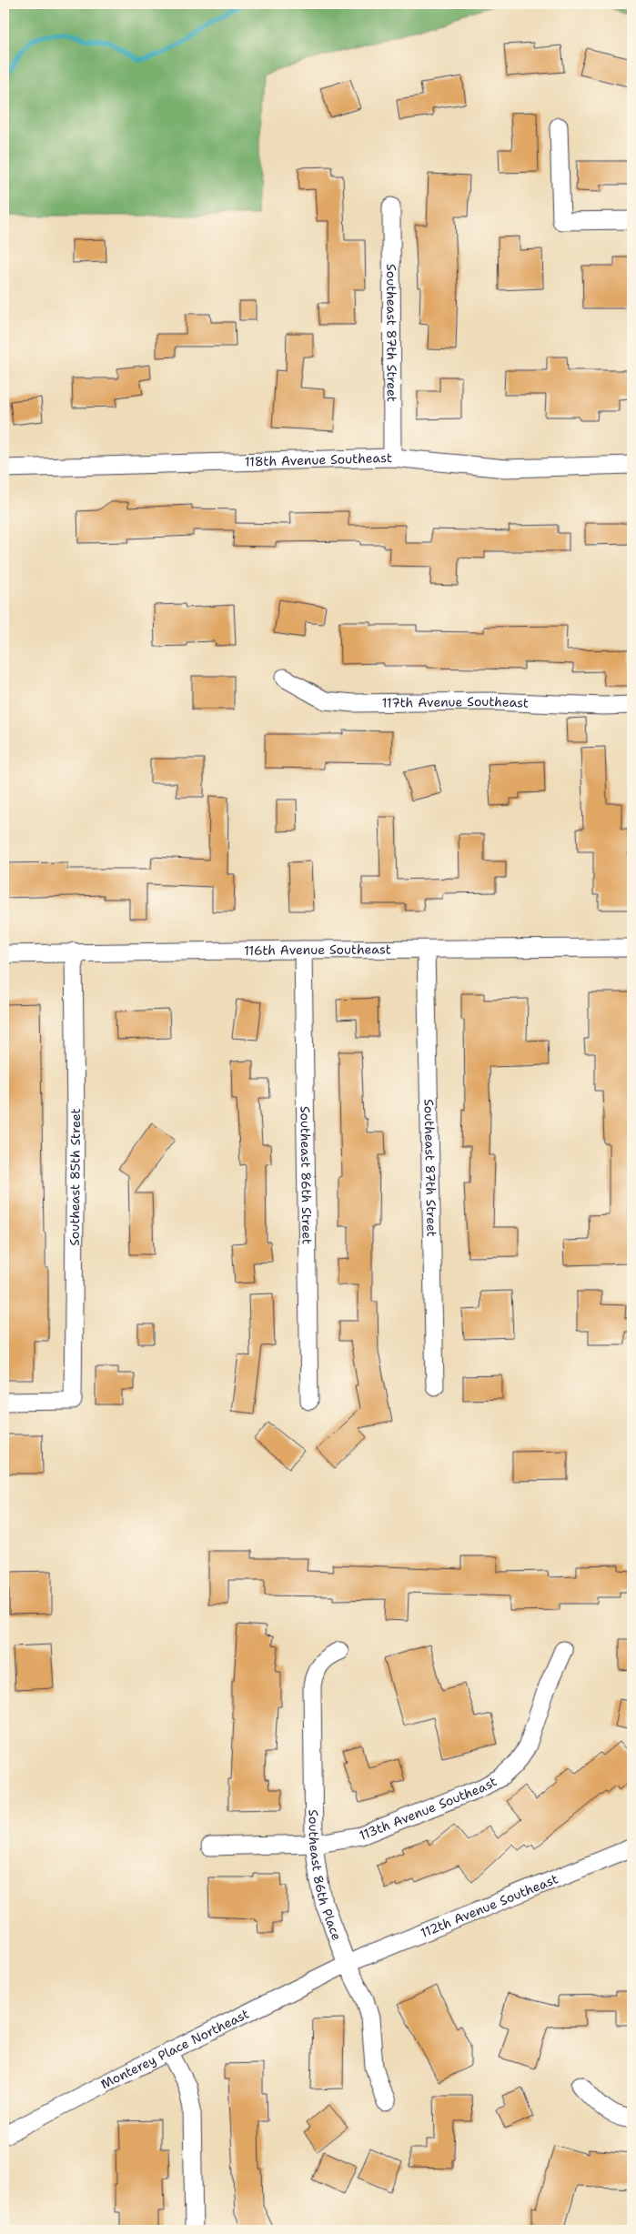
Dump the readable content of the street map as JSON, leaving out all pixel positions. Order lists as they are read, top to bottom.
{
  "streets": {
    "street": [
      "Southeast 87th Street",
      "118th Avenue Southeast",
      "117th Avenue Southeast",
      "116th Avenue Southeast",
      "Southeast 86th Street",
      "Southeast 85th Street",
      "113th Avenue Southeast",
      "Southeast 86th Place",
      "112th Avenue Southeast",
      "Monterey Place Northeast"
    ]
  },
  "crossings": [
    ["Southeast 87th Street", "118th Avenue Southeast"],
    ["Southeast 87th Street", "116th Avenue Southeast"],
    ["116th Avenue Southeast", "Southeast 86th Street"],
    ["116th Avenue Southeast", "Southeast 85th Street"],
    ["113th Avenue Southeast", "Southeast 86th Place"],
    ["Southeast 86th Place", "112th Avenue Southeast"],
    ["Southeast 86th Place", "Monterey Place Northeast"],
    ["112th Avenue Southeast", "Monterey Place Northeast"]
  ]
}
